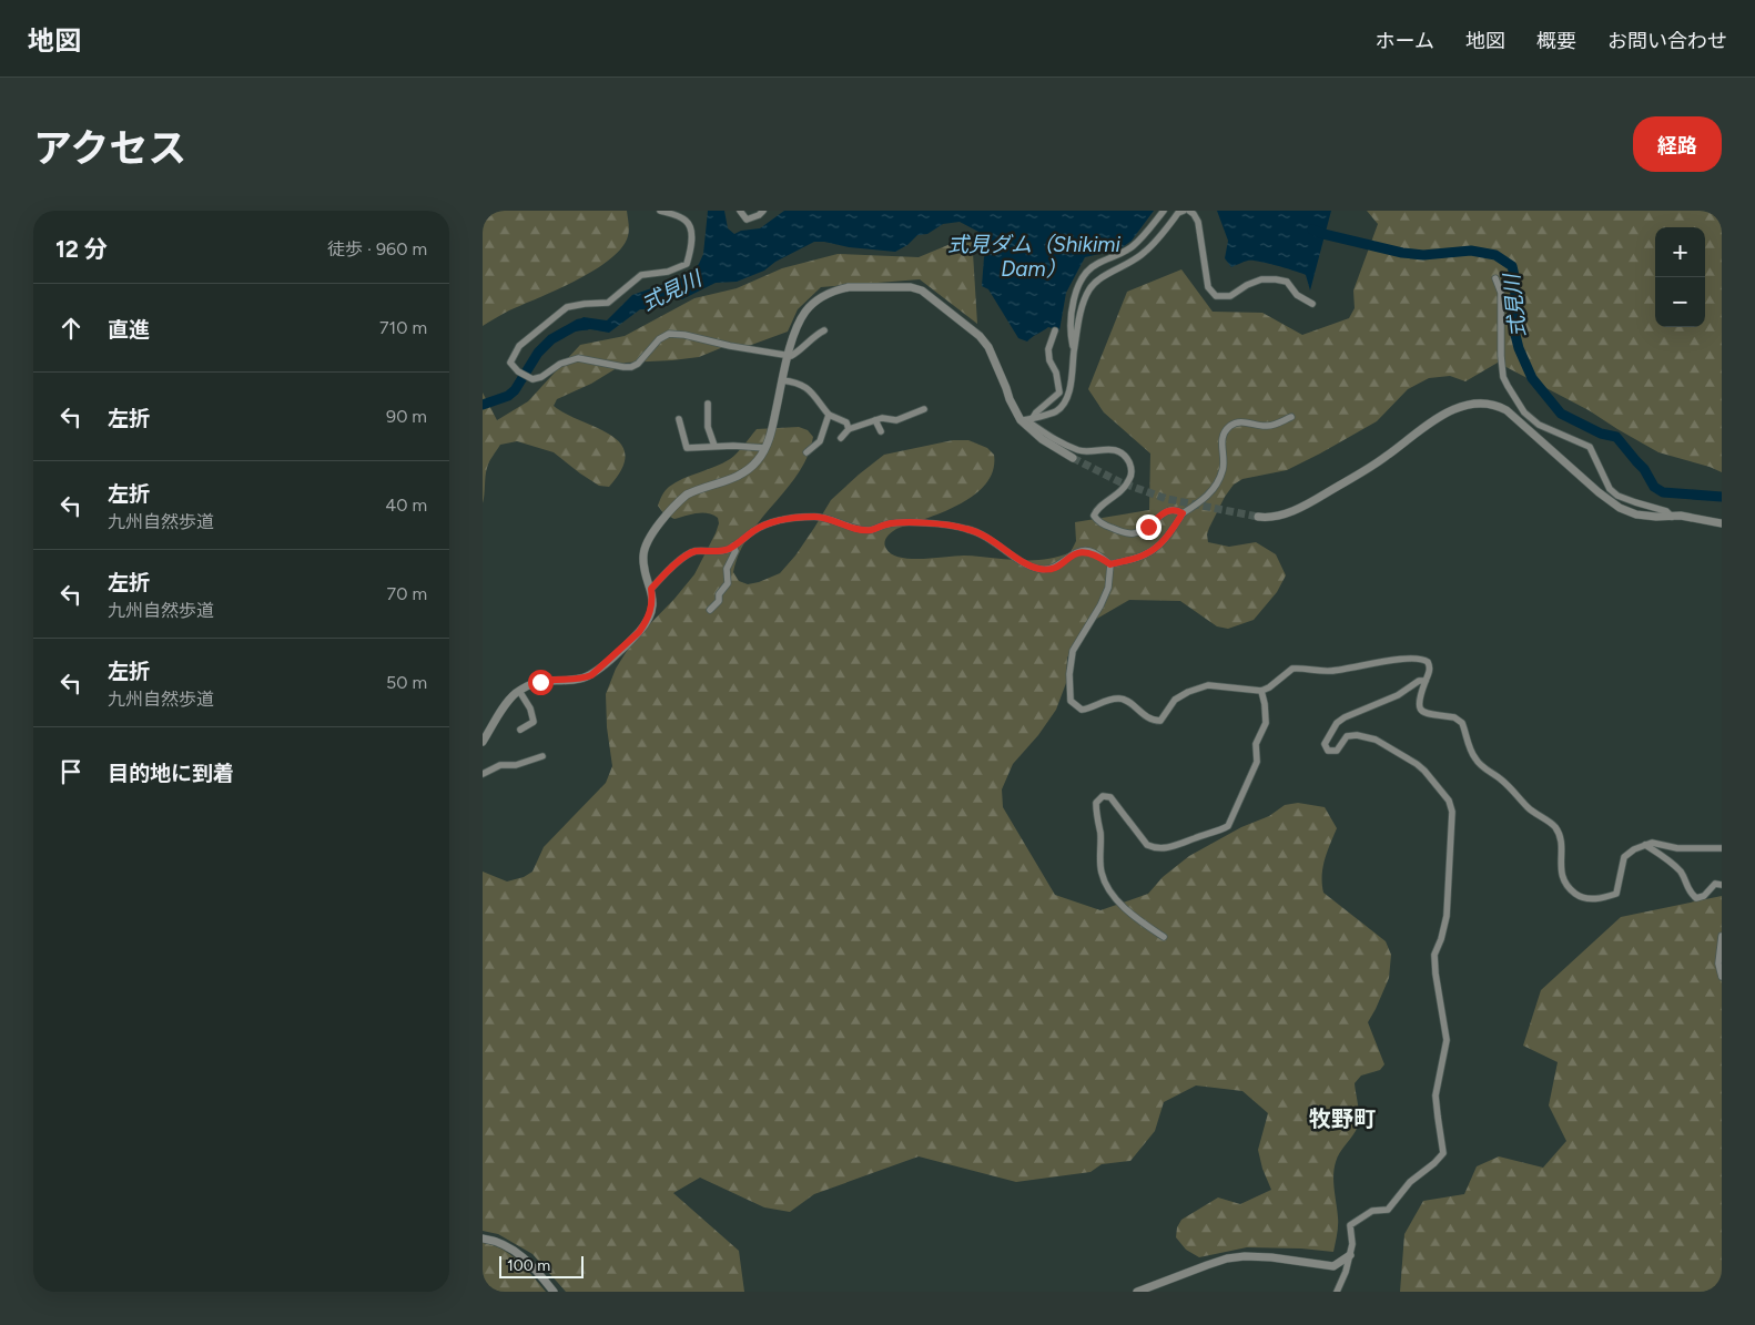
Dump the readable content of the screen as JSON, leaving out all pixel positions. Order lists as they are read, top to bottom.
{
  "districts": ["牧野町"],
  "water": ["式見ダム（Shikimi Dam）", "式見川"],
  "scale_bar": "100 m",
  "page": {
    "header": "地図",
    "nav": [
      "ホーム",
      "地図",
      "概要",
      "お問い合わせ"
    ],
    "title": "アクセス",
    "buttons": "経路",
    "heading": ["12 分", "徒歩 · 960 m"],
    "map_buttons": ["+", "−"],
    "list": [
      ["直進", "710 m"],
      ["左折", "90 m"],
      ["左折", "九州自然歩道", "40 m"],
      ["左折", "九州自然歩道", "70 m"],
      ["左折", "九州自然歩道", "50 m"],
      "目的地に到着"
    ],
    "scale": "100 m"
  }
}
